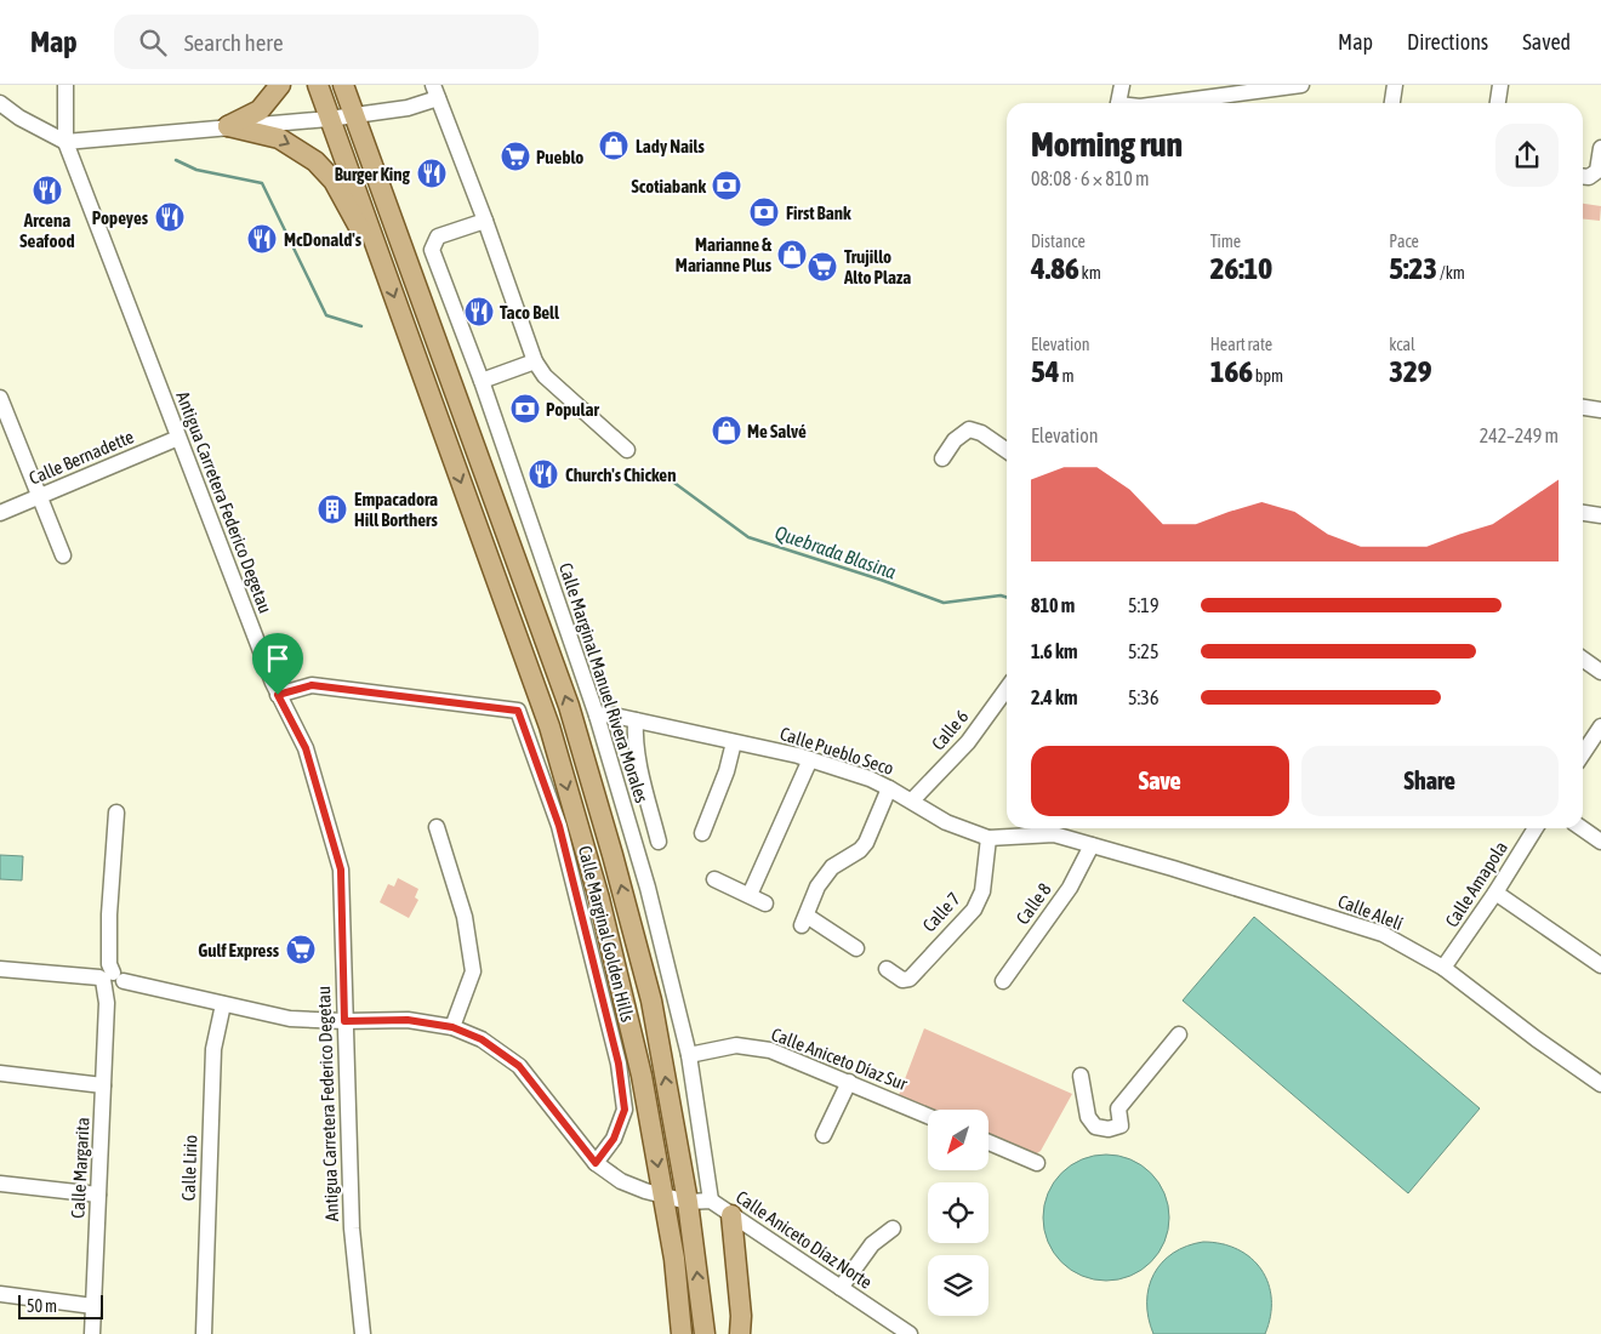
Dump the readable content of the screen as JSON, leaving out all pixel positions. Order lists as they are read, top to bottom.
{
  "streets": {
    "street": [
      "Calle Bernadette",
      "Antigua Carretera Federico Degetau",
      "Calle Marginal Manuel Rivera Morales",
      "Calle 6",
      "Calle Pueblo Seco",
      "Calle Amapola",
      "Calle 8",
      "Calle 7",
      "Calle Alelí",
      "Calle Marginal Golden Hills",
      "Calle Aniceto Díaz Sur",
      "Calle Margarita",
      "Calle Lirio",
      "Calle Aniceto Díaz Norte"
    ]
  },
  "crossings": [
    ["Calle Bernadette", "Antigua Carretera Federico Degetau"],
    ["Antigua Carretera Federico Degetau", "Calle Marginal Golden Hills"],
    ["Antigua Carretera Federico Degetau", "Calle Aniceto Díaz Norte"],
    ["Calle Marginal Manuel Rivera Morales", "Calle Pueblo Seco"],
    ["Calle Marginal Manuel Rivera Morales", "Calle Aniceto Díaz Sur"],
    ["Calle Marginal Manuel Rivera Morales", "Calle Aniceto Díaz Norte"],
    ["Calle 6", "Calle Pueblo Seco"],
    ["Calle Pueblo Seco", "Calle 8"],
    ["Calle Pueblo Seco", "Calle 7"],
    ["Calle Pueblo Seco", "Calle Alelí"],
    ["Calle Amapola", "Calle Alelí"],
    ["Calle 8", "Calle Alelí"],
    ["Calle Marginal Golden Hills", "Calle Aniceto Díaz Norte"],
    ["Calle Margarita", "Calle Aniceto Díaz Norte"],
    ["Calle Lirio", "Calle Aniceto Díaz Norte"]
  ],
  "water": ["Quebrada Blasina"],
  "places": {
    "shop": ["Lady Nails", "Marianne & Marianne Plus", "Me Salvé"],
    "supermarket": ["Pueblo", "Trujillo Alto Plaza", "Gulf Express"],
    "restaurant": [
      "Burger King",
      "Arcena Seafood",
      "Popeyes",
      "McDonald's",
      "Taco Bell",
      "Church's Chicken"
    ],
    "bank": ["Scotiabank", "First Bank", "Popular"],
    "building": ["Empacadora Hill Borthers"]
  },
  "scale_bar": "50 m",
  "north": "bottom left",
  "page": {
    "header": "Map",
    "search": "Search here",
    "nav": ["Map", "Directions", "Saved"],
    "heading": ["Morning run", "08:08 · 6 × 810 m"],
    "stats": [
      ["Distance", "4.86 km"],
      ["Time", "26:10"],
      ["Pace", "5:23 /km"],
      ["Elevation", "54 m"],
      ["Heart rate", "166 bpm"],
      ["kcal", "329"]
    ],
    "chart": ["Elevation", "242–249 m"],
    "list": [
      {
        "name": "810 m",
        "note": "5:19"
      },
      {
        "name": "1.6 km",
        "note": "5:25"
      },
      {
        "name": "2.4 km",
        "note": "5:36"
      }
    ],
    "buttons": ["Save", "Share"],
    "scale": "50 m"
  }
}
